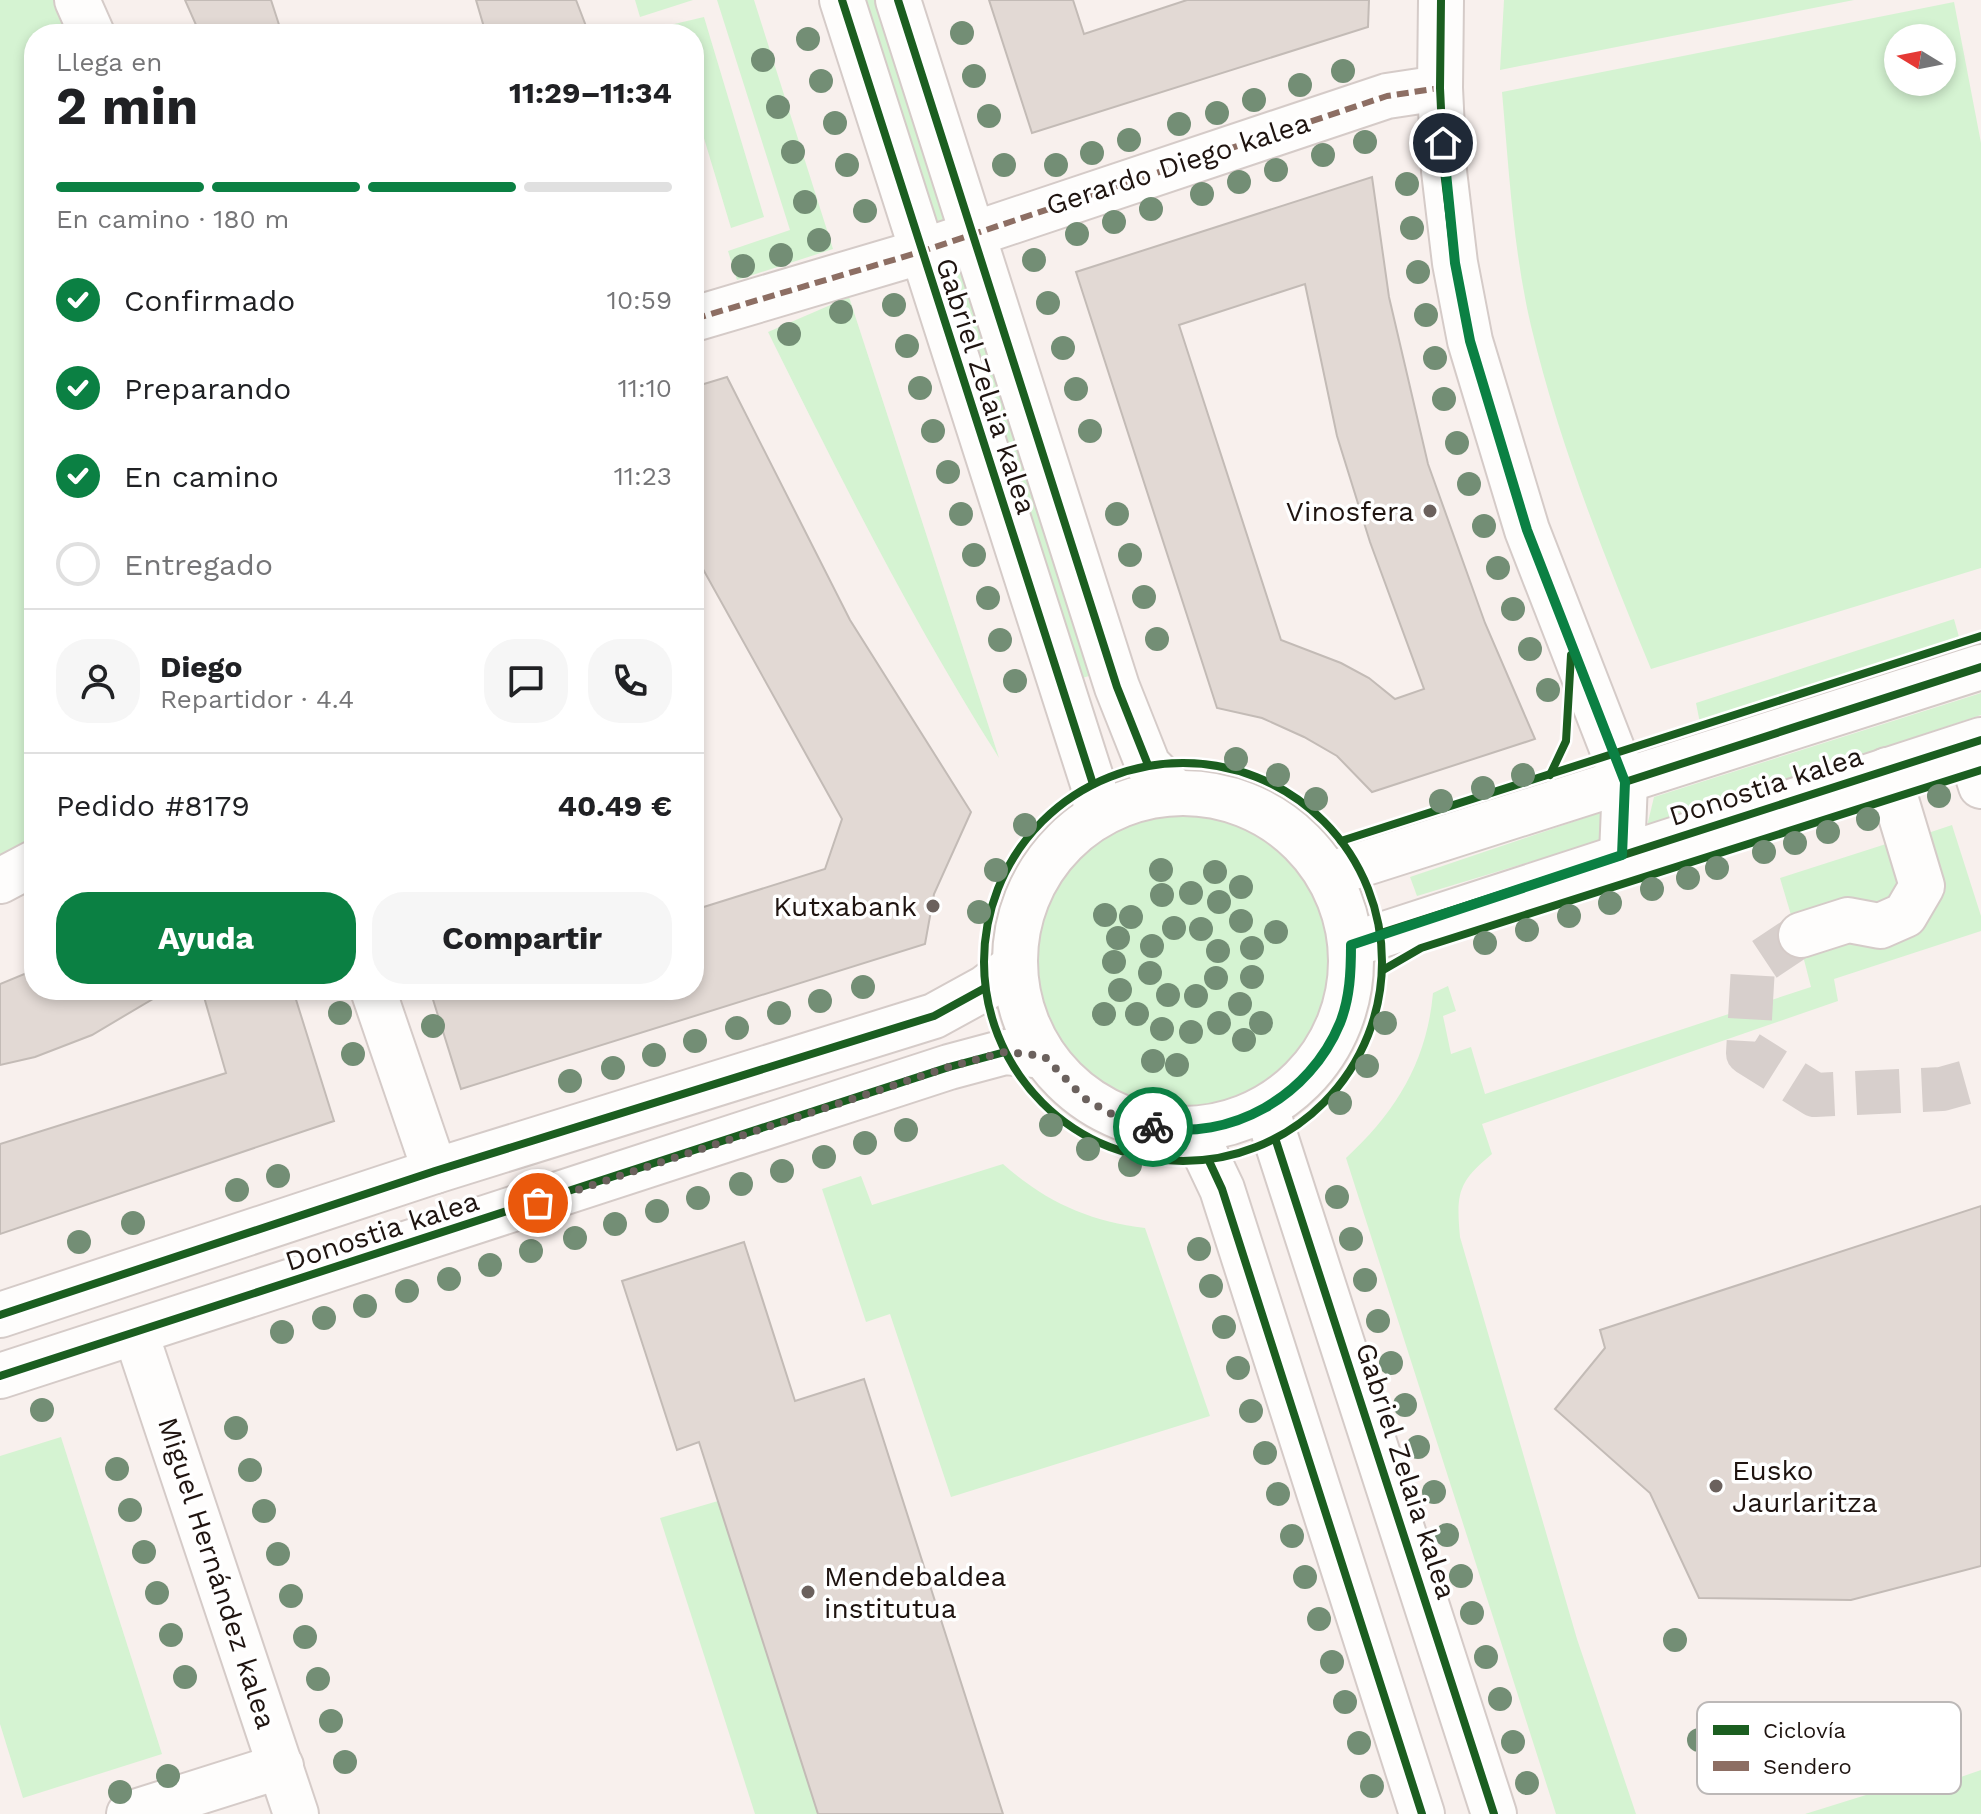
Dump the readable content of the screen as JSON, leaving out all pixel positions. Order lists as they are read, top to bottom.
{
  "streets": {
    "street": [
      "Gerardo Diego kalea",
      "Gabriel Zelaia kalea",
      "Donostia kalea",
      "Miguel Hernández kalea"
    ]
  },
  "crossings": [
    ["Gerardo Diego kalea", "Gabriel Zelaia kalea"],
    ["Donostia kalea", "Miguel Hernández kalea"]
  ],
  "places": [
    "Vinosfera",
    "Kutxabank",
    "Eusko Jaurlaritza",
    "Mendebaldea institutua"
  ],
  "legend": ["Ciclovía", "Sendero"],
  "north": "left",
  "page": {
    "heading": ["2 min", "Llega en", "11:29–11:34"],
    "panel": [
      "Diego",
      "Repartidor · 4.4",
      "Pedido #8179",
      "40.49 €"
    ],
    "bar": "En camino · 180 m",
    "list": [
      ["Confirmado", "10:59"],
      ["Preparando", "11:10"],
      ["En camino", "11:23"],
      "Entregado"
    ],
    "buttons": ["Ayuda", "Compartir"]
  }
}
